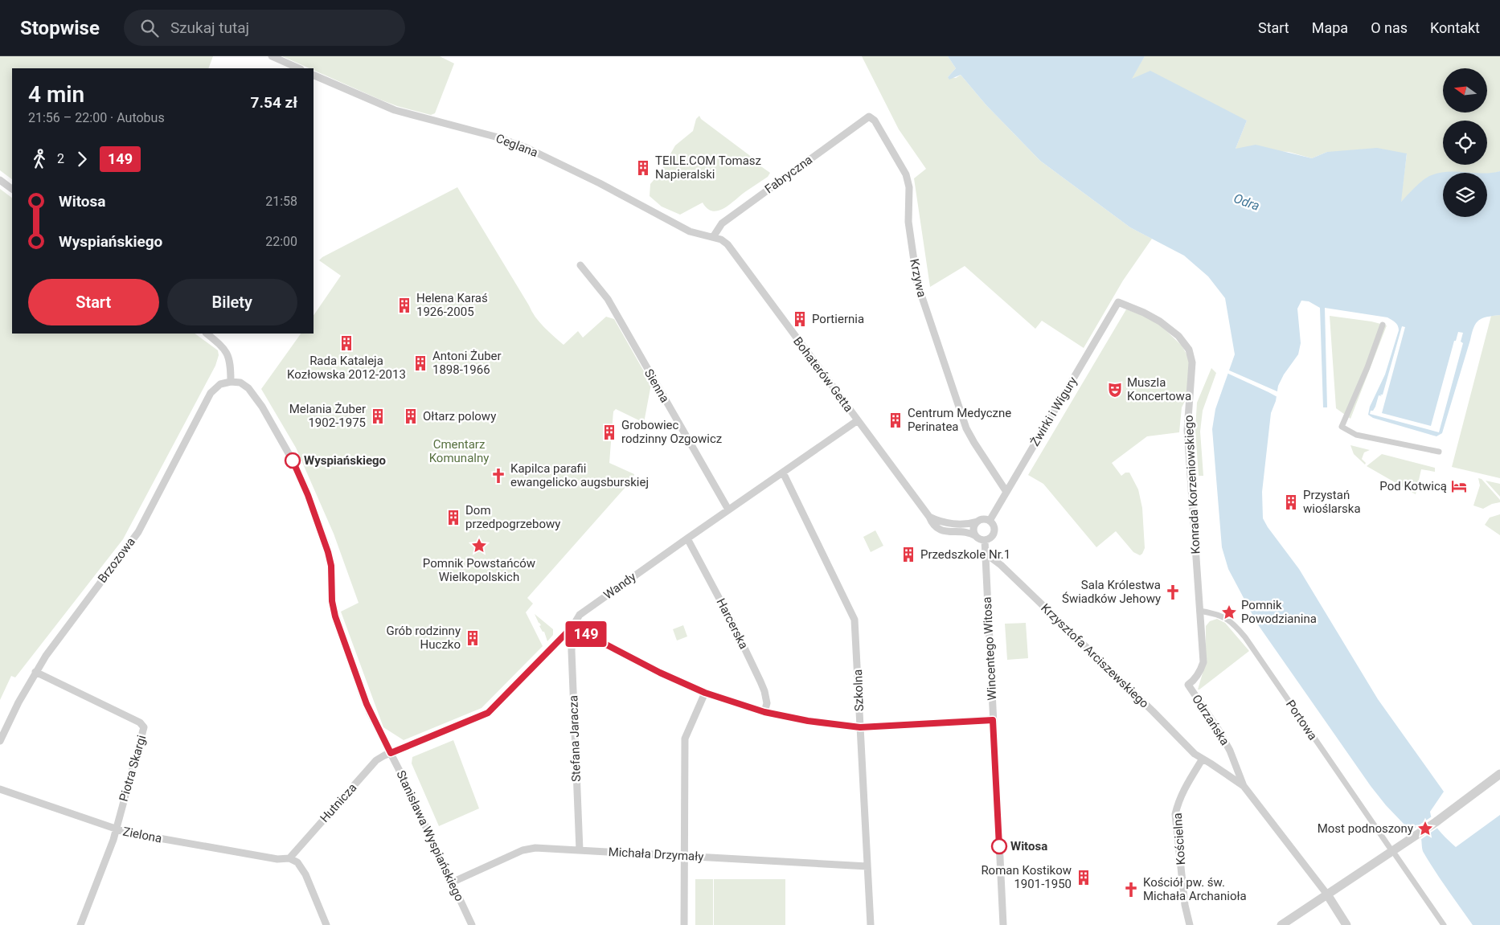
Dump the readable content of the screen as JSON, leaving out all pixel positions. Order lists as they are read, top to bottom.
{
  "streets": {
    "street": [
      "Ceglana",
      "Fabryczna",
      "Krzywa",
      "Bohaterów Getta",
      "Sienna",
      "Żwirki i Wigury",
      "Konrada Korzeniowskiego",
      "Brzozowa",
      "Wandy",
      "Harcerska",
      "Wincentego Witosa",
      "Krzysztofa Arciszewskiego",
      "Szkolna",
      "Odrzańska",
      "Portowa",
      "Stefana Jaracza",
      "Piotra Skargi",
      "Hutnicza",
      "Zielona",
      "Stanisława Wyspiańskiego",
      "Kościelna",
      "Michała Drzymały"
    ]
  },
  "crossings": [
    ["Ceglana", "Fabryczna"],
    ["Ceglana", "Bohaterów Getta"],
    ["Fabryczna", "Krzywa"],
    ["Fabryczna", "Bohaterów Getta"],
    ["Krzywa", "Żwirki i Wigury"],
    ["Bohaterów Getta", "Żwirki i Wigury"],
    ["Bohaterów Getta", "Wandy"],
    ["Bohaterów Getta", "Wincentego Witosa"],
    ["Sienna", "Wandy"],
    ["Żwirki i Wigury", "Konrada Korzeniowskiego"],
    ["Żwirki i Wigury", "Wincentego Witosa"],
    ["Konrada Korzeniowskiego", "Odrzańska"],
    ["Konrada Korzeniowskiego", "Portowa"],
    ["Brzozowa", "Piotra Skargi"],
    ["Brzozowa", "Stanisława Wyspiańskiego"],
    ["Wandy", "Harcerska"],
    ["Wandy", "Szkolna"],
    ["Wandy", "Stefana Jaracza"],
    ["Wandy", "Hutnicza"],
    ["Wandy", "Stanisława Wyspiańskiego"],
    ["Wincentego Witosa", "Krzysztofa Arciszewskiego"],
    ["Krzysztofa Arciszewskiego", "Odrzańska"],
    ["Krzysztofa Arciszewskiego", "Kościelna"],
    ["Szkolna", "Michała Drzymały"],
    ["Odrzańska", "Portowa"],
    ["Odrzańska", "Kościelna"],
    ["Stefana Jaracza", "Michała Drzymały"],
    ["Piotra Skargi", "Zielona"],
    ["Hutnicza", "Zielona"],
    ["Hutnicza", "Stanisława Wyspiańskiego"],
    ["Stanisława Wyspiańskiego", "Michała Drzymały"]
  ],
  "water": ["Odra"],
  "parks": ["Cmentarz Komunalny"],
  "places": {
    "building": [
      "TEILE.COM Tomasz Napieralski",
      "Helena Karaś 1926-2005",
      "Portiernia",
      "Rada Kataleja Kozłowska 2012-2013",
      "Antoni Żuber 1898-1966",
      "Melania Żuber 1902-1975",
      "Ołtarz polowy",
      "Centrum Medyczne Perinatea",
      "Grobowiec rodzinny Ozgowicz",
      "Przystań wioślarska",
      "Dom przedpogrzebowy",
      "Przedszkole Nr.1",
      "Grób rodzinny Huczko",
      "Roman Kostikow 1901-1950"
    ],
    "theatre": ["Muszla Koncertowa"],
    "other": ["Wyspiańskiego", "Witosa"],
    "church": ["Kapilca parafii ewangelicko augsburskiej", "Sala Królestwa Świadków Jehowy", "Kościół pw. św. Michała Archanioła"],
    "hotel": ["Pod Kotwicą"],
    "place": ["Pomnik Powstańców Wielkopolskich", "Pomnik Powodzianina", "Most podnoszony"]
  },
  "lines": ["bus line 149"],
  "north": "left",
  "page": {
    "header": "Stopwise",
    "search": "Szukaj tutaj",
    "nav": [
      "Start",
      "Mapa",
      "O nas",
      "Kontakt"
    ],
    "on_map": "149",
    "heading": ["4 min", "21:56 – 22:00 · Autobus", "7.54 zł"],
    "legs": ["2", "149"],
    "list": [
      {
        "name": "Witosa",
        "value": "21:58"
      },
      {
        "name": "Wyspiańskiego",
        "value": "22:00"
      }
    ],
    "buttons": ["Start", "Bilety"]
  }
}
